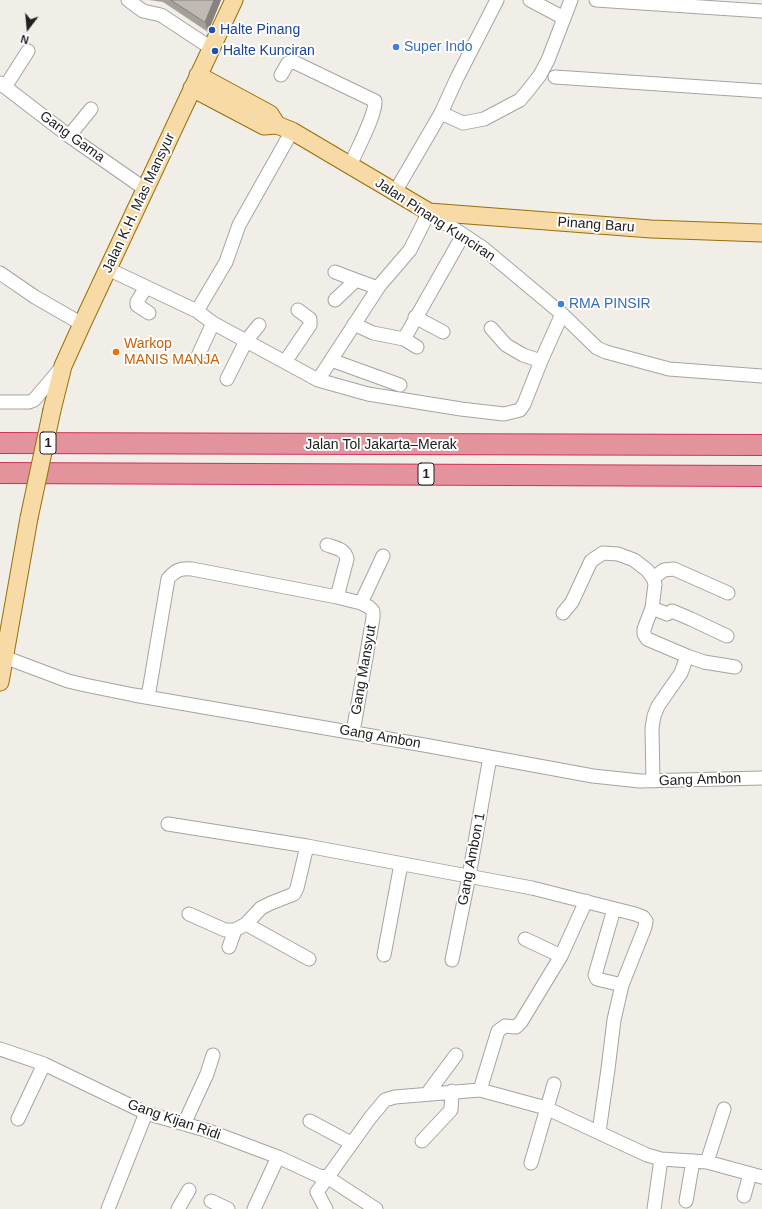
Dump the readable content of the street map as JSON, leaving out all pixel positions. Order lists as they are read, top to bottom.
{
  "streets": {
    "highway": ["1", "Jalan Tol Jakarta–Merak"],
    "main road": ["Jalan K.H. Mas Mansyur", "Jalan Pinang Kunciran", "Pinang Baru"],
    "street": [
      "Gang Gama",
      "Gang Mansyut",
      "Gang Ambon",
      "Gang Ambon 1",
      "Gang Kijan Ridi"
    ]
  },
  "crossings": [
    ["Gang Gama", "Jalan K.H. Mas Mansyur"],
    ["Jalan K.H. Mas Mansyur", "Jalan Pinang Kunciran"],
    ["Jalan K.H. Mas Mansyur", "Gang Ambon"],
    ["Jalan Pinang Kunciran", "Pinang Baru"],
    ["Gang Mansyut", "Gang Ambon"],
    ["Gang Ambon", "Gang Ambon 1"]
  ],
  "places": [
    "Halte Pinang",
    "Super Indo",
    "Halte Kunciran",
    "RMA PINSIR",
    "Warkop MANIS MANJA"
  ],
  "north": "bottom"
}
